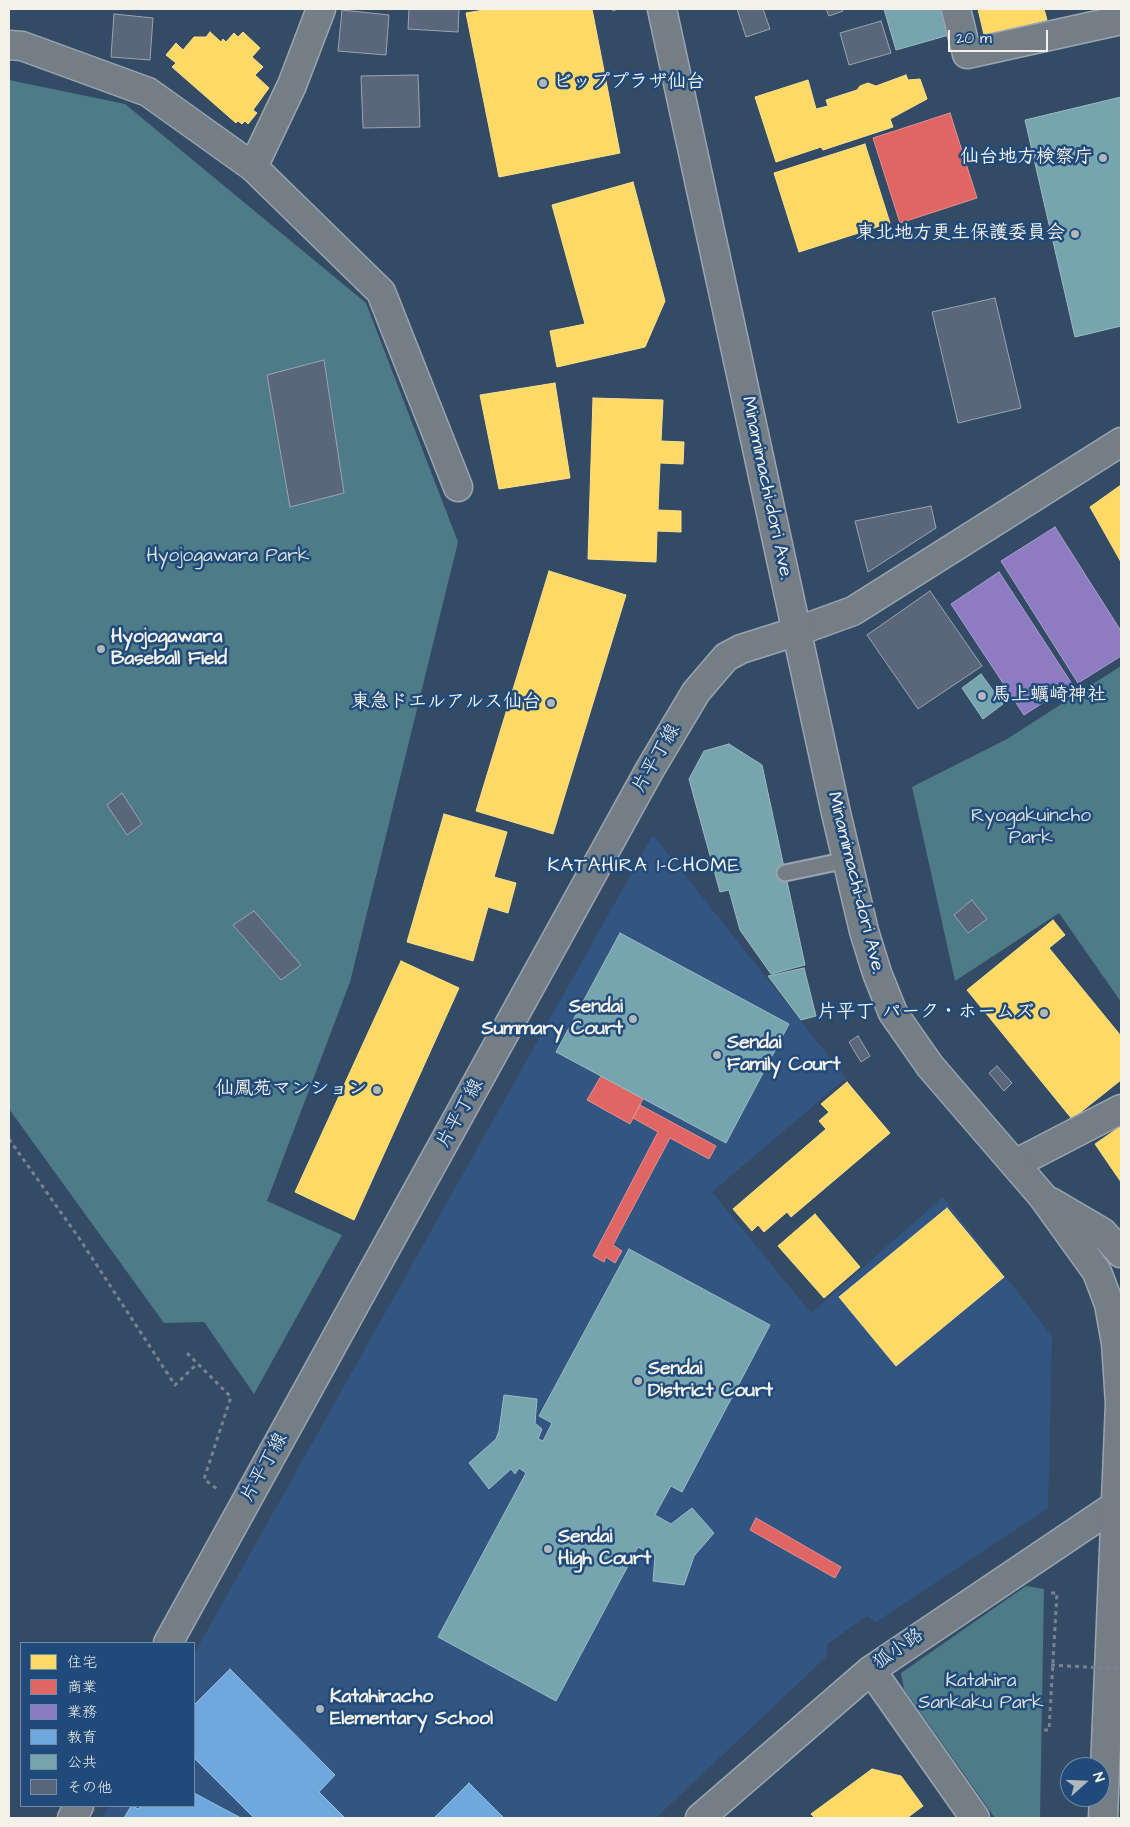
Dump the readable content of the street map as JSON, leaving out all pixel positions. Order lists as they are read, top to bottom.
{
  "streets": {
    "street": ["Minamimachi-dori Ave.", "片平丁線", "狐小路"]
  },
  "crossings": [
    ["Minamimachi-dori Ave.", "片平丁線"],
    ["Minamimachi-dori Ave.", "狐小路"]
  ],
  "districts": ["KATAHIRA 1-CHOME"],
  "parks": ["Hyojogawara Park", "Ryogakuincho Park", "Katahira Sankaku Park"],
  "places": [
    "ビッププラザ仙台",
    "仙台地方検察庁",
    "東北地方更生保護委員会",
    "Hyojogawara Baseball Field",
    "馬上蠣崎神社",
    "東急ドエルアルス仙台",
    "片平丁 パーク・ホームズ",
    "Sendai Summary Court",
    "Sendai Family Court",
    "仙鳳苑マンション",
    "Sendai District Court",
    "Sendai High Court",
    "Katahiracho Elementary School"
  ],
  "legend": [
    "住宅",
    "商業",
    "業務",
    "教育",
    "公共",
    "その他"
  ],
  "scale_bar": "20 m",
  "north": "right"
}
